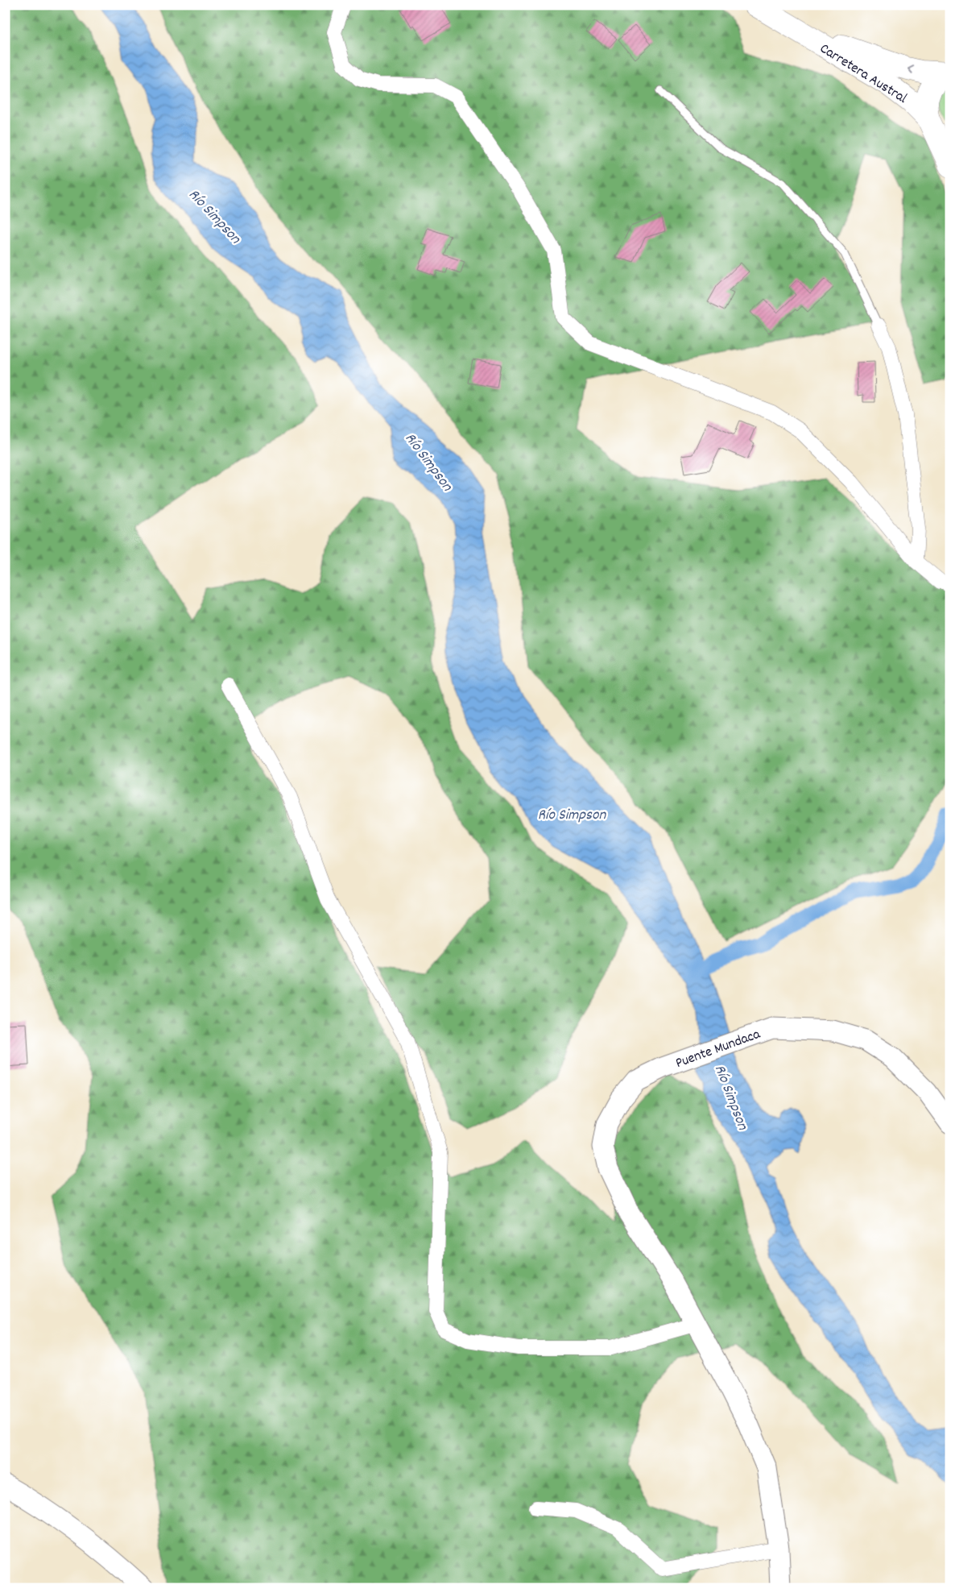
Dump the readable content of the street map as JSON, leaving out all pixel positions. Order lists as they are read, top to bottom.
{
  "streets": {
    "highway": ["Carretera Austral"],
    "street": ["Puente Mundaca"]
  },
  "water": ["Río Simpson"]
}
